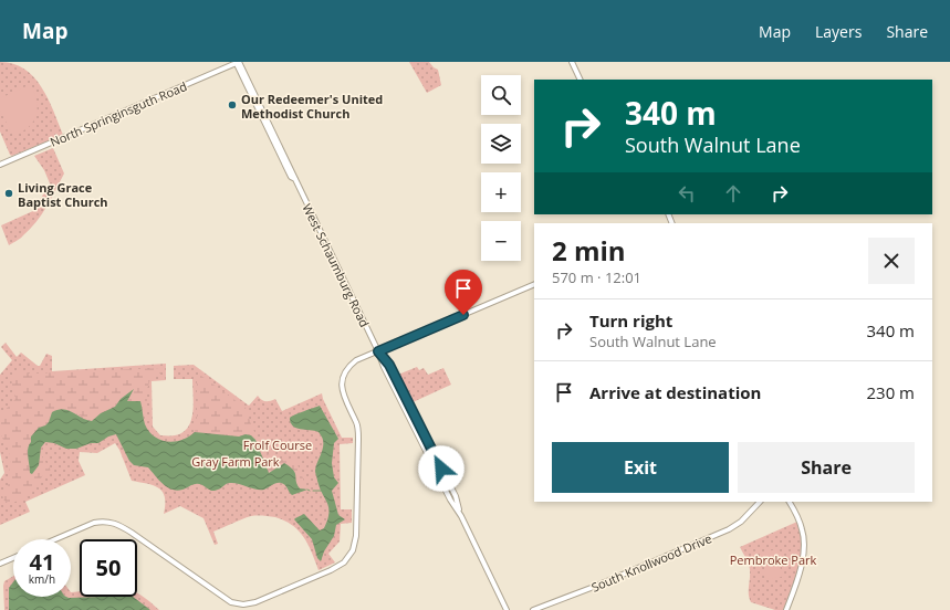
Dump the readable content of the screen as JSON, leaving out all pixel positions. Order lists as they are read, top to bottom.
{
  "streets": {
    "street": ["North Springinsguth Road", "West Schaumburg Road", "South Knollwood Drive"]
  },
  "crossings": [
    ["North Springinsguth Road", "West Schaumburg Road"]
  ],
  "parks": ["Frolf Course", "Gray Farm Park", "Pembroke Park"],
  "places": ["Our Redeemer's United Methodist Church", "Living Grace Baptist Church"],
  "page": {
    "header": "Map",
    "nav": ["Map", "Layers", "Share"],
    "map_buttons": ["+", "−"],
    "turn": ["340 m", "South Walnut Lane"],
    "heading": ["2 min", "570 m · 12:01"],
    "list": [
      {
        "name": "Turn right",
        "note": "South Walnut Lane",
        "value": "340 m"
      },
      {
        "name": "Arrive at destination",
        "value": "230 m"
      }
    ],
    "buttons": ["Exit", "Share"],
    "speed": "41 km/h",
    "limit": "50"
  }
}
